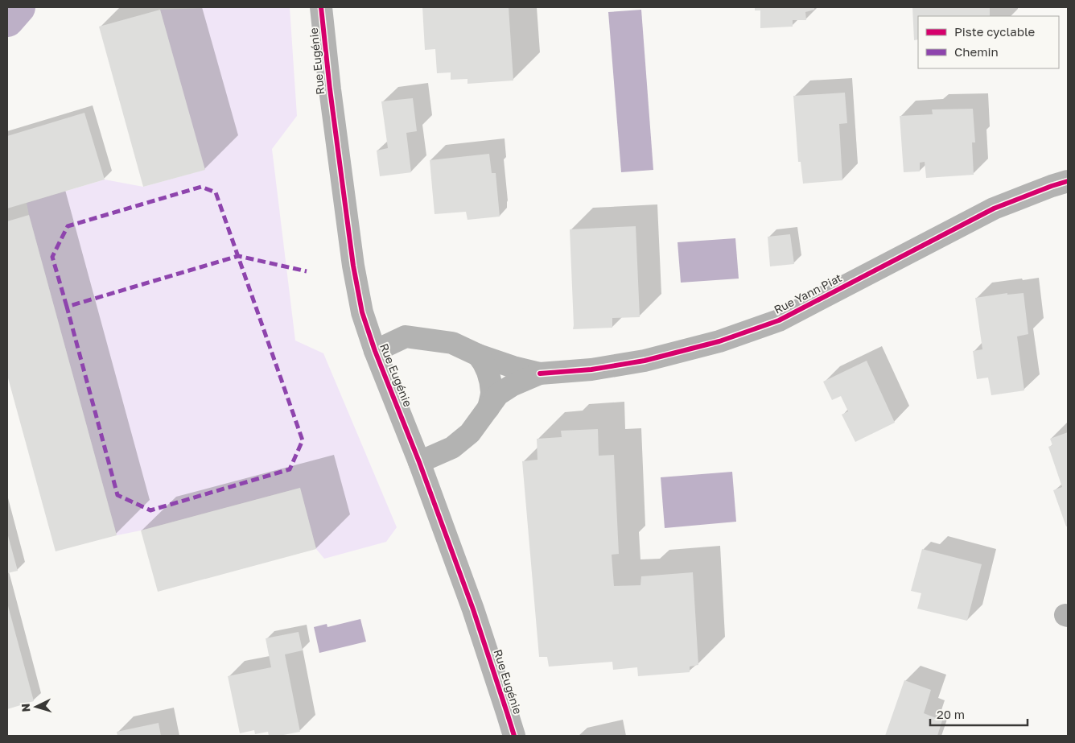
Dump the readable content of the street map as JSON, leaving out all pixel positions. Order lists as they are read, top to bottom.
{
  "streets": {
    "street": ["Rue Eugénie", "Rue Yann Piat"]
  },
  "crossings": [
    ["Rue Eugénie", "Rue Yann Piat"]
  ],
  "legend": ["Piste cyclable", "Chemin"],
  "scale_bar": "20 m",
  "north": "left"
}
